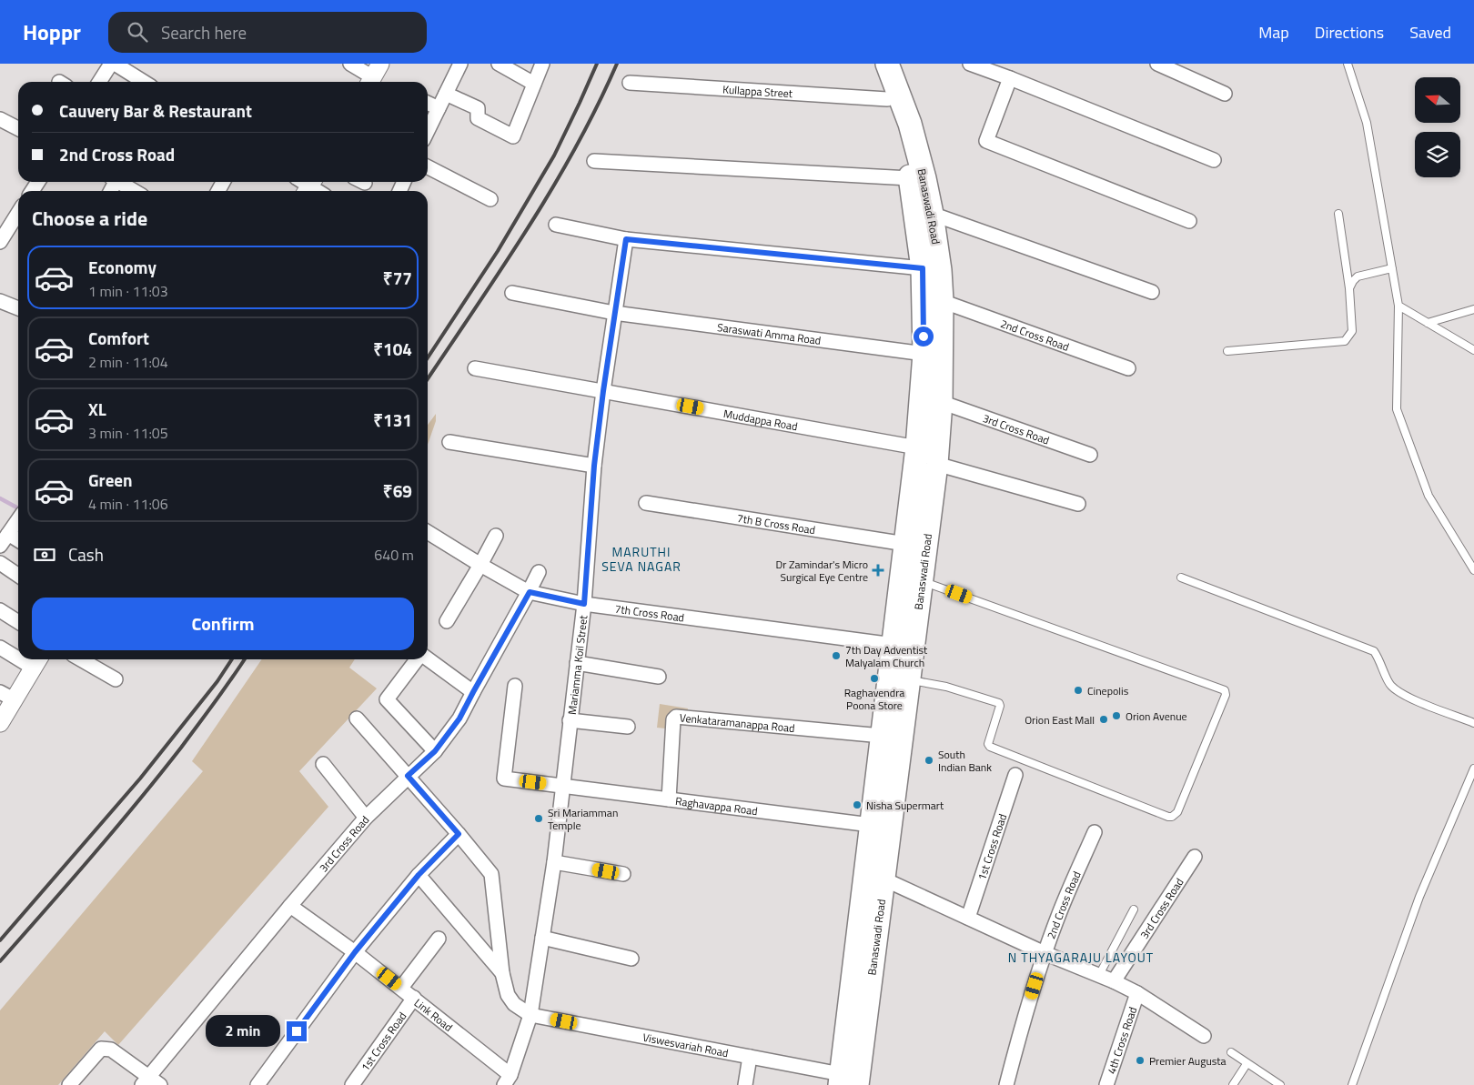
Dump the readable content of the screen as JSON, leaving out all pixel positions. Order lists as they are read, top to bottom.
{
  "streets": {
    "main road": ["Banaswadi Road"],
    "street": [
      "Kullappa Street",
      "Saraswati Amma Road",
      "2nd Cross Road",
      "Muddappa Road",
      "3rd Cross Road",
      "7th B Cross Road",
      "7th Cross Road",
      "Mariamma Koil Street",
      "Venkataramanappa Road",
      "Raghavappa Road",
      "1st Cross Road",
      "Link Road",
      "4th Cross Road",
      "Viswesvariah Road"
    ]
  },
  "crossings": [
    ["Kullappa Street", "Banaswadi Road"],
    ["Banaswadi Road", "Saraswati Amma Road"],
    ["Banaswadi Road", "2nd Cross Road"],
    ["Banaswadi Road", "Muddappa Road"],
    ["Banaswadi Road", "3rd Cross Road"],
    ["Banaswadi Road", "7th B Cross Road"],
    ["Banaswadi Road", "7th Cross Road"],
    ["Banaswadi Road", "Venkataramanappa Road"],
    ["Banaswadi Road", "Raghavappa Road"],
    ["Banaswadi Road", "Viswesvariah Road"],
    ["Saraswati Amma Road", "Mariamma Koil Street"],
    ["Muddappa Road", "Mariamma Koil Street"],
    ["3rd Cross Road", "7th Cross Road"],
    ["3rd Cross Road", "Link Road"],
    ["7th Cross Road", "Mariamma Koil Street"],
    ["Mariamma Koil Street", "Raghavappa Road"],
    ["Mariamma Koil Street", "Link Road"],
    ["Mariamma Koil Street", "Viswesvariah Road"],
    ["Venkataramanappa Road", "Raghavappa Road"],
    ["1st Cross Road", "Link Road"]
  ],
  "districts": ["MARUTHI SEVA NAGAR", "N THYAGARAJU LAYOUT"],
  "places": {
    "health": ["Dr Zamindar's Micro Surgical Eye Centre"],
    "other": [
      "7th Day Adventist Malyalam Church",
      "Raghavendra Poona Store",
      "Cinepolis",
      "Orion Avenue",
      "Orion East Mall",
      "South Indian Bank",
      "Nisha Supermart",
      "Sri Mariamman Temple",
      "Premier Augusta"
    ]
  },
  "north": "left",
  "page": {
    "header": "Hoppr",
    "search": "Search here",
    "nav": ["Map", "Directions", "Saved"],
    "banner": ["Cauvery Bar & Restaurant", "2nd Cross Road"],
    "heading": "Choose a ride",
    "list": [
      {
        "name": "Economy",
        "note": "1 min · 11:03",
        "value": "₹77"
      },
      {
        "name": "Comfort",
        "note": "2 min · 11:04",
        "value": "₹104"
      },
      {
        "name": "XL",
        "note": "3 min · 11:05",
        "value": "₹131"
      },
      {
        "name": "Green",
        "note": "4 min · 11:06",
        "value": "₹69"
      }
    ],
    "pay": ["Cash", "640 m"],
    "buttons": "Confirm",
    "bubble": "2 min"
  }
}
